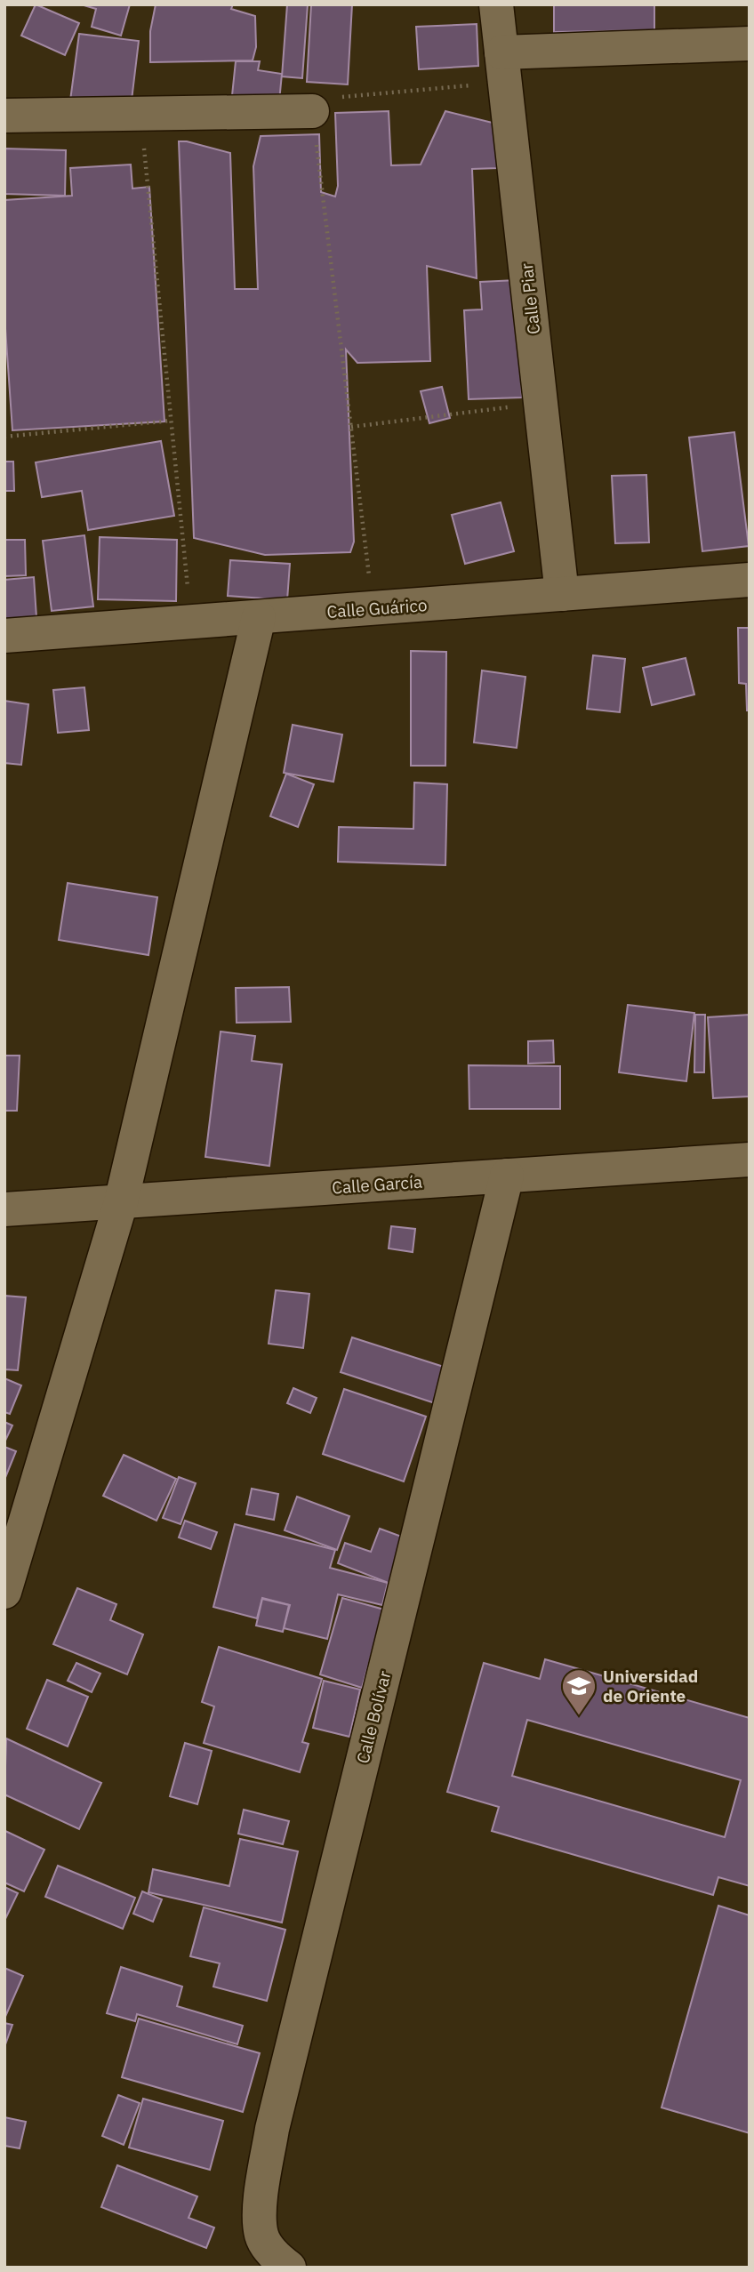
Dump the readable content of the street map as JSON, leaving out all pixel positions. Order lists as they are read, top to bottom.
{
  "streets": {
    "street": [
      "Calle Piar",
      "Calle Guárico",
      "Calle García",
      "Calle Bolívar"
    ]
  },
  "crossings": [
    ["Calle Piar", "Calle Guárico"],
    ["Calle García", "Calle Bolívar"]
  ],
  "places": {
    "school or university": ["Universidad de Oriente"]
  }
}
